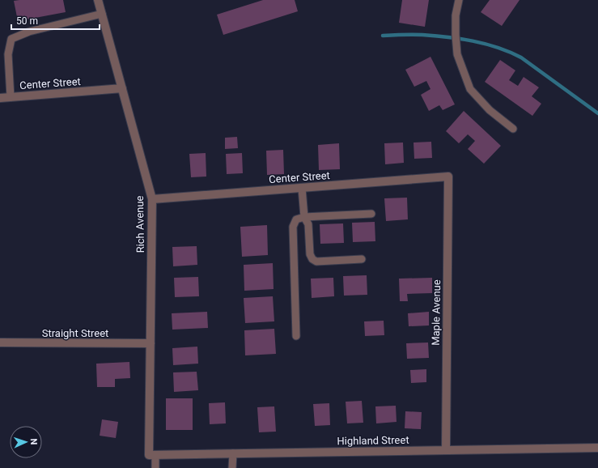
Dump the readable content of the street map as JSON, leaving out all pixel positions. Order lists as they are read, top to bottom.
{
  "streets": {
    "street": [
      "Center Street",
      "Rich Avenue",
      "Maple Avenue",
      "Straight Street",
      "Highland Street"
    ]
  },
  "crossings": [
    ["Center Street", "Rich Avenue"],
    ["Center Street", "Maple Avenue"],
    ["Rich Avenue", "Straight Street"],
    ["Rich Avenue", "Highland Street"],
    ["Maple Avenue", "Highland Street"]
  ],
  "scale_bar": "50 m",
  "north": "right"
}
